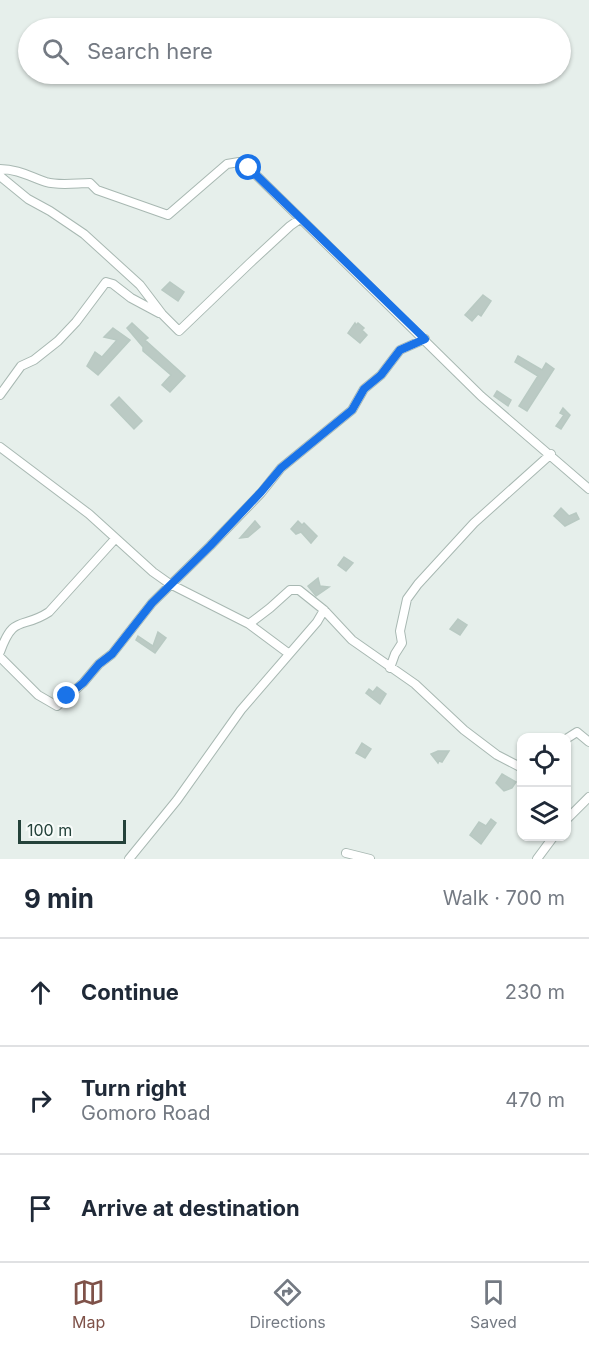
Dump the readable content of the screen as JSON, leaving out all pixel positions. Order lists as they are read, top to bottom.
{
  "scale_bar": "100 m",
  "page": {
    "search": "Search here",
    "scale": "100 m",
    "heading": ["9 min", "Walk · 700 m"],
    "list": [
      ["Continue", "230 m"],
      ["Turn right", "Gomoro Road", "470 m"],
      "Arrive at destination"
    ],
    "nav": ["Map", "Directions", "Saved"]
  }
}
